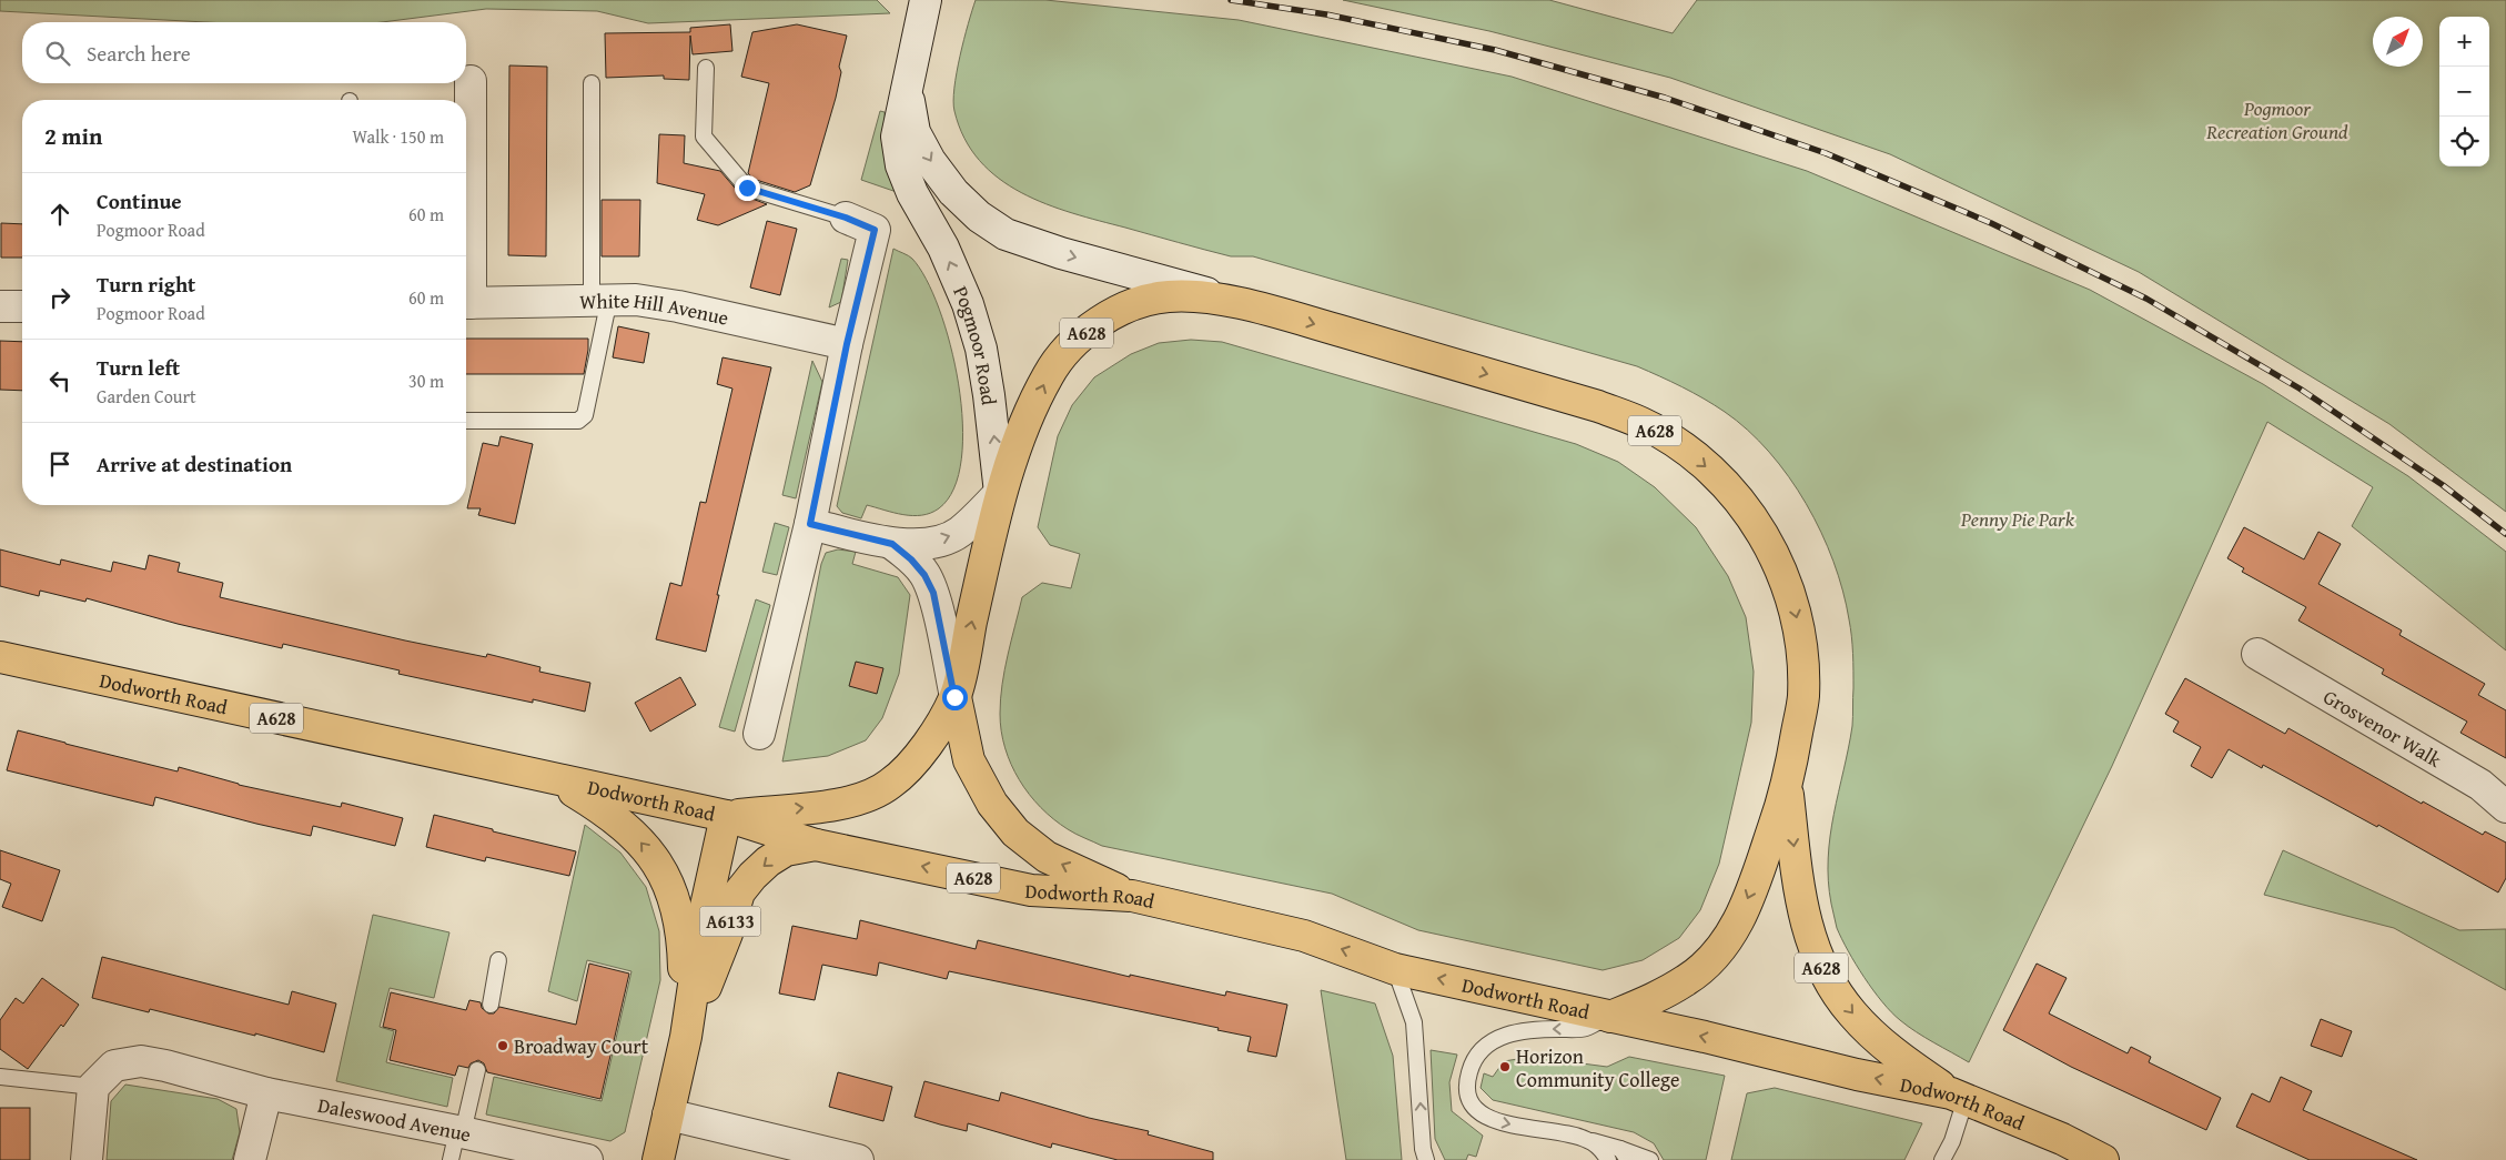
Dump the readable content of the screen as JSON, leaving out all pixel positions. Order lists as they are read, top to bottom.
{
  "streets": {
    "highway": ["A628", "Dodworth Road", "A6133"],
    "street": [
      "White Hill Avenue",
      "Pogmoor Road",
      "Grosvenor Walk",
      "Daleswood Avenue"
    ]
  },
  "crossings": [
    ["A628", "Pogmoor Road"],
    ["A628", "Dodworth Road"],
    ["A628", "A6133"],
    ["Dodworth Road", "A6133"]
  ],
  "one_way": ["Dodworth Road"],
  "parks": ["Pogmoor Recreation Ground", "Penny Pie Park"],
  "places": ["Broadway Court", "Horizon Community College"],
  "north": "top right",
  "page": {
    "map_buttons": ["+", "−"],
    "search": "Search here",
    "heading": ["2 min", "Walk · 150 m"],
    "list": [
      ["Continue", "Pogmoor Road", "60 m"],
      ["Turn right", "Pogmoor Road", "60 m"],
      ["Turn left", "Garden Court", "30 m"],
      "Arrive at destination"
    ]
  }
}
